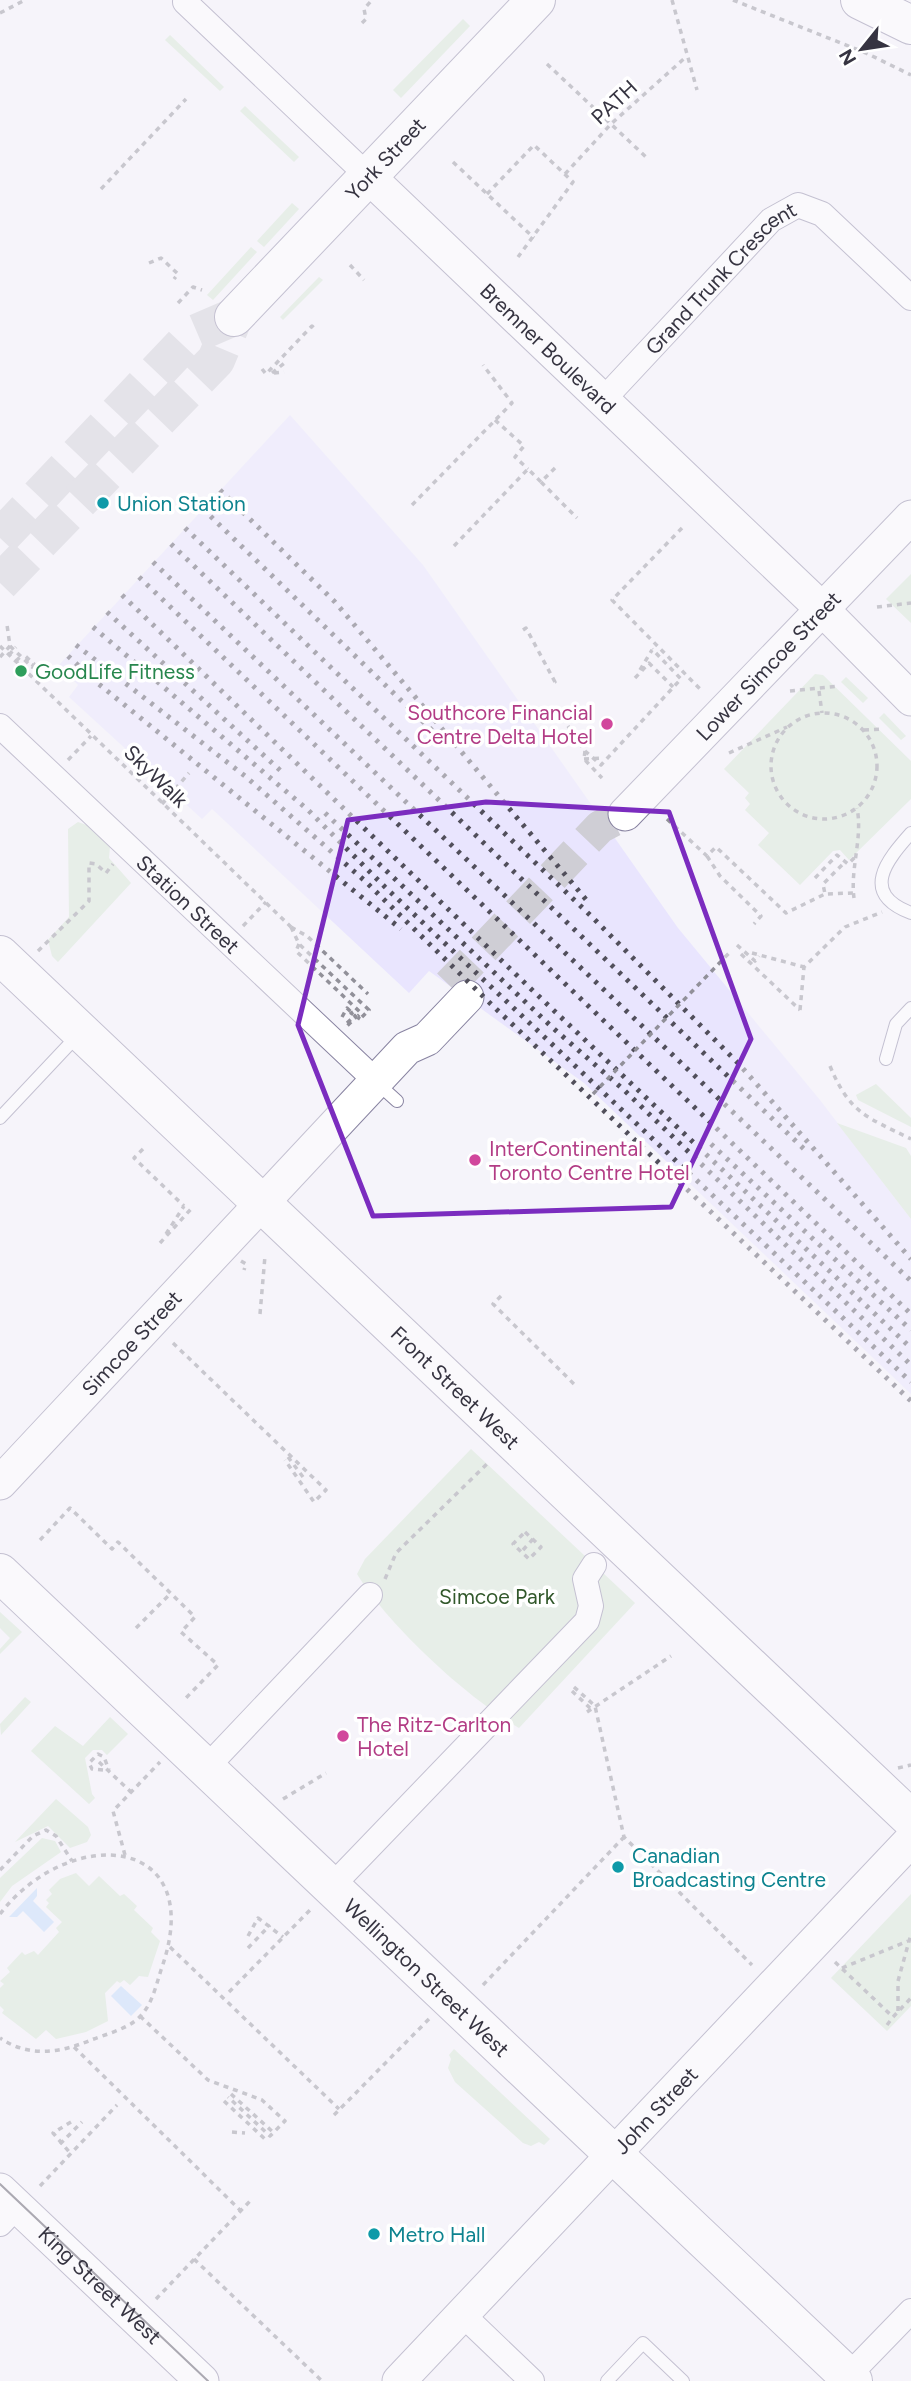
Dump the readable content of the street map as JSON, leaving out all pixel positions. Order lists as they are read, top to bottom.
{
  "streets": {
    "main road": ["York Street", "Front Street West", "Wellington Street West"],
    "street": [
      "Grand Trunk Crescent",
      "Bremner Boulevard",
      "Lower Simcoe Street",
      "Station Street",
      "Simcoe Street",
      "John Street",
      "King Street West"
    ],
    "path": ["PATH", "SkyWalk"]
  },
  "crossings": [
    ["York Street", "Bremner Boulevard"],
    ["Grand Trunk Crescent", "Bremner Boulevard"],
    ["Bremner Boulevard", "Lower Simcoe Street"],
    ["Simcoe Street", "Front Street West"],
    ["Wellington Street West", "John Street"]
  ],
  "parks": ["Simcoe Park"],
  "places": [
    "Union Station",
    "GoodLife Fitness",
    "Southcore Financial Centre Delta Hotel",
    "InterContinental Toronto Centre Hotel",
    "The Ritz-Carlton Hotel",
    "Canadian Broadcasting Centre",
    "Metro Hall"
  ],
  "north": "bottom left"
}
